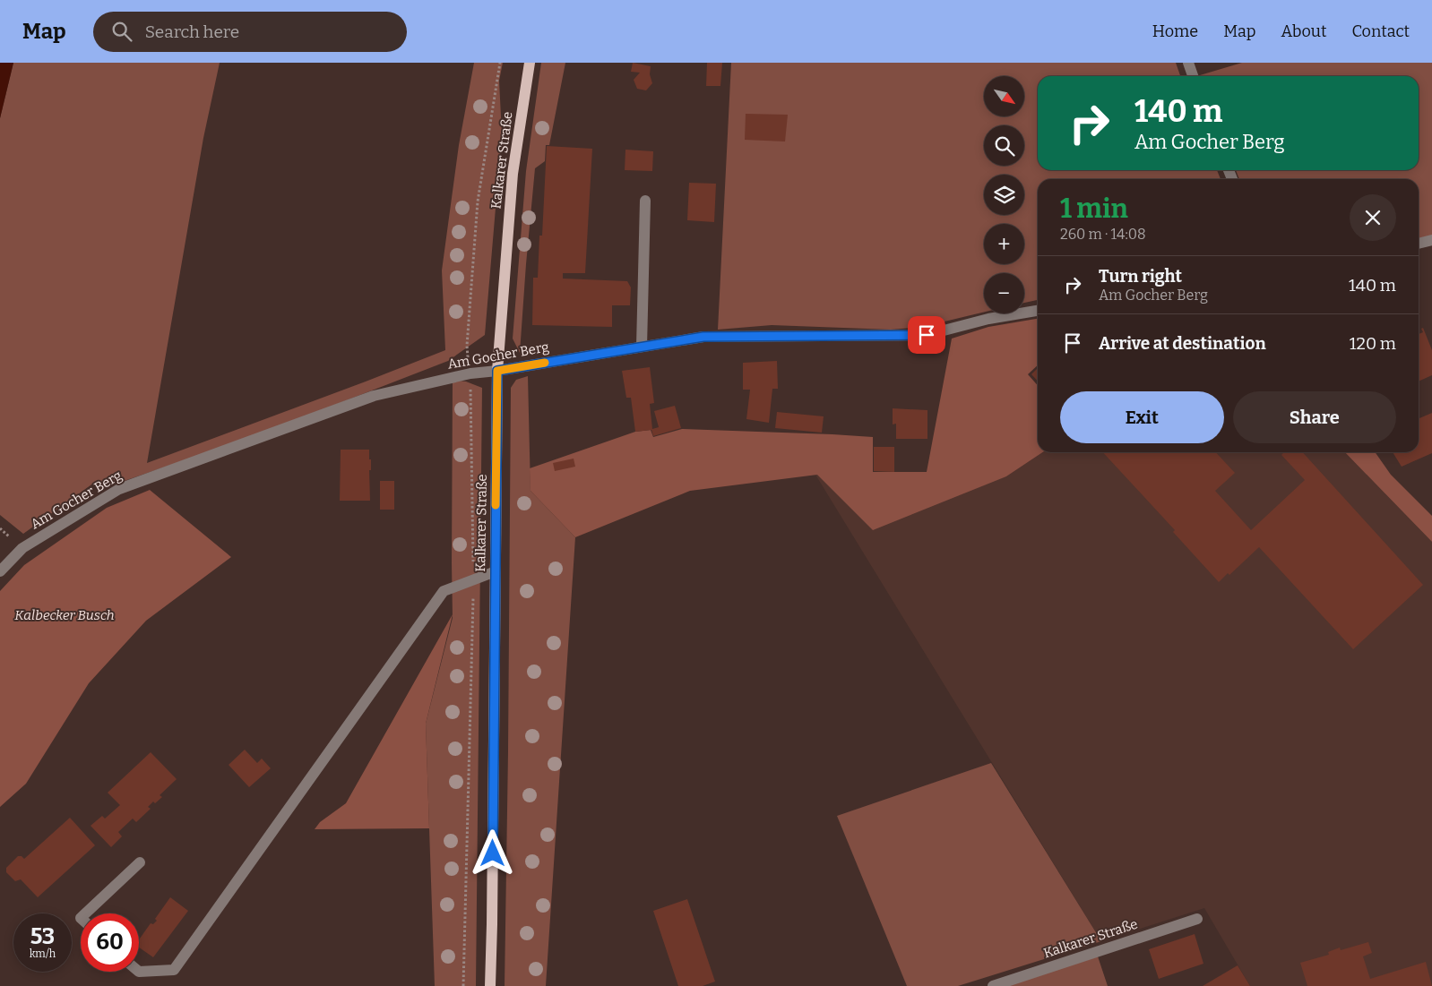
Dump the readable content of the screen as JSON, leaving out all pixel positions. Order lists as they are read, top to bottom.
{
  "streets": {
    "main road": ["Kalkarer Straße"],
    "street": ["Am Gocher Berg"]
  },
  "crossings": [
    ["Kalkarer Straße", "Am Gocher Berg"]
  ],
  "parks": ["Kalbecker Busch"],
  "north": "bottom right",
  "page": {
    "header": "Map",
    "search": "Search here",
    "nav": [
      "Home",
      "Map",
      "About",
      "Contact"
    ],
    "map_buttons": ["+", "−"],
    "turn": ["140 m", "Am Gocher Berg"],
    "heading": ["1 min", "260 m · 14:08"],
    "list": [
      {
        "name": "Turn right",
        "note": "Am Gocher Berg",
        "value": "140 m"
      },
      {
        "name": "Arrive at destination",
        "value": "120 m"
      }
    ],
    "buttons": ["Exit", "Share"],
    "speed": "53 km/h",
    "limit": "60"
  }
}
